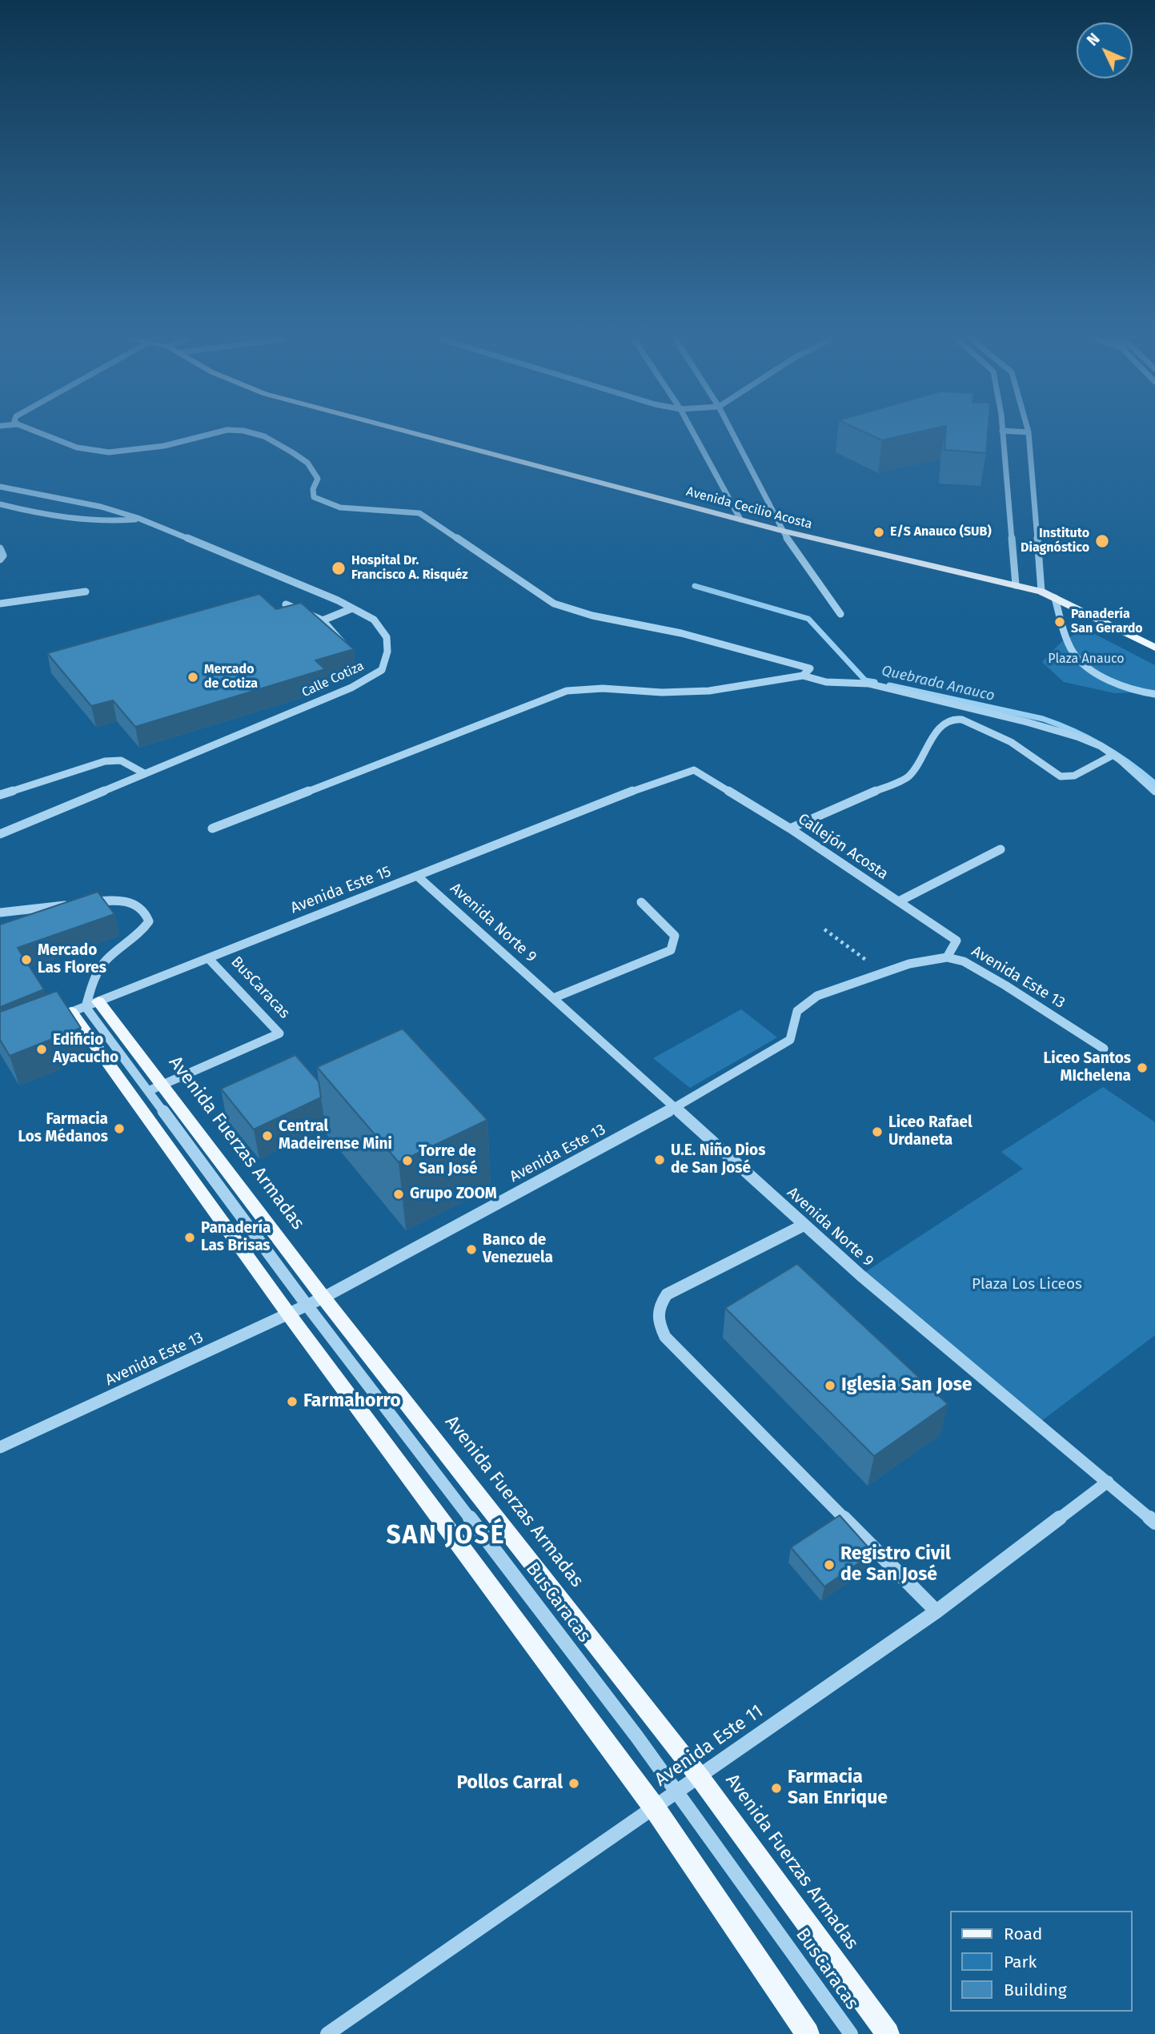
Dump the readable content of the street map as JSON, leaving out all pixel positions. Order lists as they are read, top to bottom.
{
  "streets": {
    "main road": ["Avenida Cecilio Acosta", "Avenida Fuerzas Armadas"],
    "street": [
      "Calle Cotiza",
      "Callejón Acosta",
      "Avenida Este 15",
      "Avenida Norte 9",
      "Avenida Este 13",
      "BusCaracas",
      "Avenida Este 11"
    ]
  },
  "crossings": [
    ["Callejón Acosta", "Avenida Este 15"],
    ["Callejón Acosta", "Avenida Este 13"],
    ["Avenida Este 15", "Avenida Norte 9"],
    ["Avenida Este 15", "BusCaracas"],
    ["Avenida Este 15", "Avenida Fuerzas Armadas"],
    ["Avenida Norte 9", "Avenida Este 13"],
    ["Avenida Norte 9", "Avenida Este 11"],
    ["Avenida Este 13", "BusCaracas"],
    ["Avenida Este 13", "Avenida Fuerzas Armadas"],
    ["BusCaracas", "Avenida Fuerzas Armadas"],
    ["BusCaracas", "Avenida Este 11"],
    ["Avenida Fuerzas Armadas", "Avenida Este 11"]
  ],
  "districts": ["SAN JOSÉ"],
  "water": ["Quebrada Anauco"],
  "parks": ["Plaza Anauco", "Plaza Los Liceos"],
  "places": [
    "E/S Anauco (SUB)",
    "Instituto Diagnóstico",
    "Hospital Dr. Francisco A. Risquéz",
    "Panadería San Gerardo",
    "Mercado de Cotiza",
    "Mercado Las Flores",
    "Edificio Ayacucho",
    "Liceo Santos MIchelena",
    "Farmacia Los Médanos",
    "Liceo Rafael Urdaneta",
    "Central Madeirense Mini",
    "U.E. Niño Dios de San José",
    "Torre de San José",
    "Grupo ZOOM",
    "Panadería Las Brisas",
    "Banco de Venezuela",
    "Iglesia San Jose",
    "Farmahorro",
    "Registro Civil de San José",
    "Pollos Carral",
    "Farmacia San Enrique"
  ],
  "legend": ["Road", "Park", "Building"],
  "north": "top left"
}
